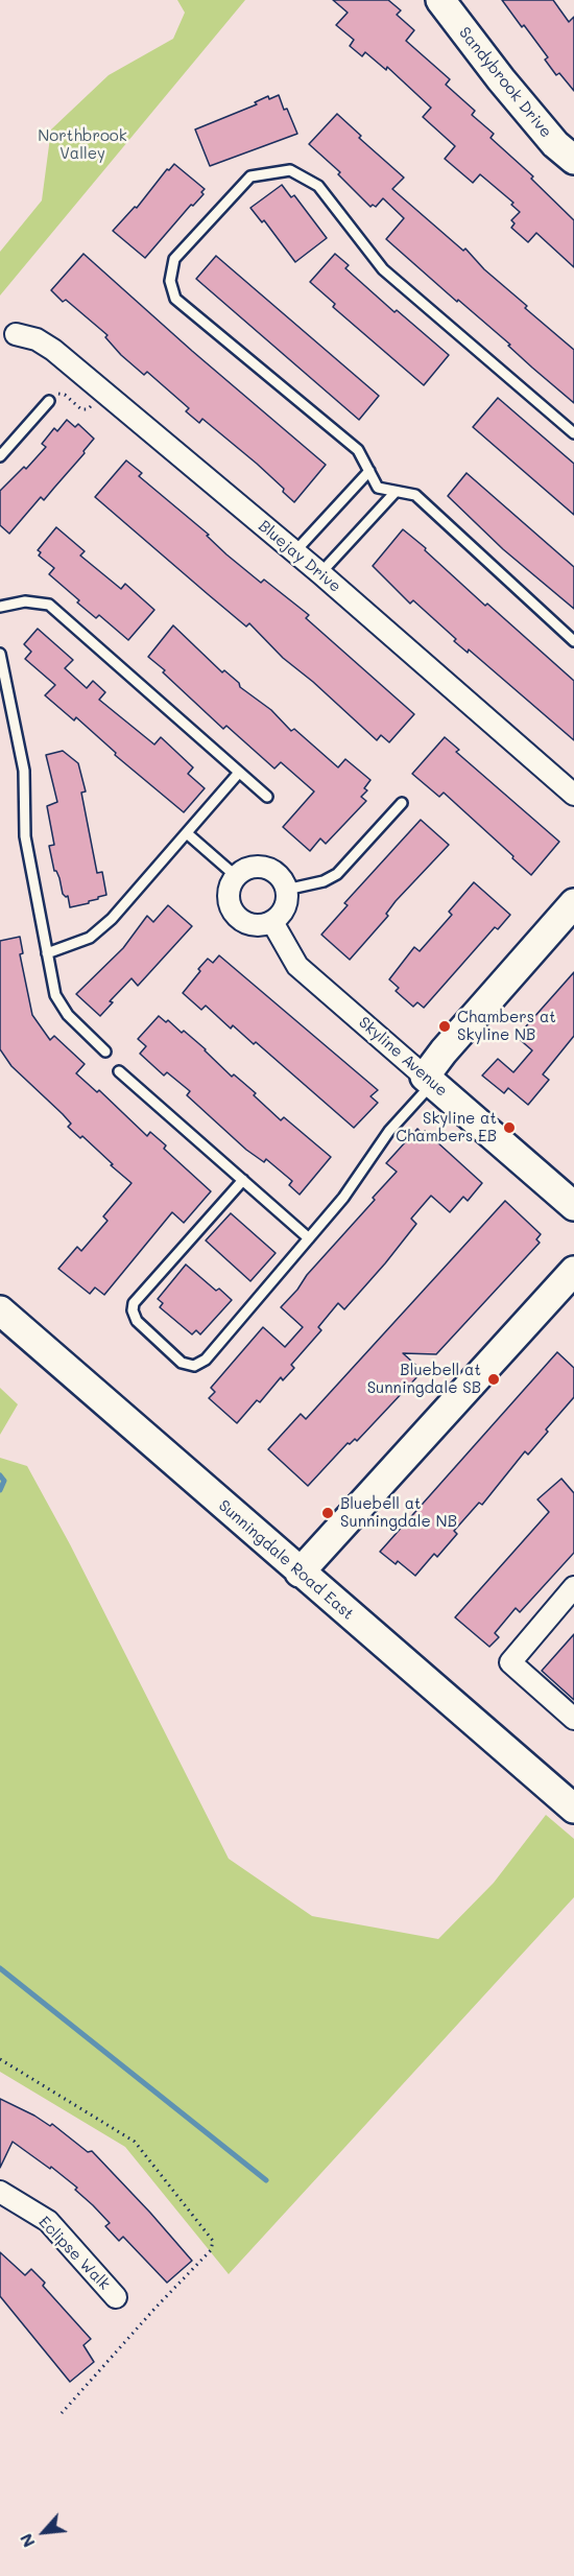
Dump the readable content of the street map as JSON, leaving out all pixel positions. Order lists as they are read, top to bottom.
{
  "streets": {
    "street": [
      "Sandybrook Drive",
      "Bluejay Drive",
      "Skyline Avenue",
      "Sunningdale Road East",
      "Eclipse Walk"
    ]
  },
  "parks": ["Northbrook Valley"],
  "places": [
    "Chambers at Skyline NB",
    "Skyline at Chambers EB",
    "Bluebell at Sunningdale SB",
    "Bluebell at Sunningdale NB"
  ],
  "north": "bottom left"
}
